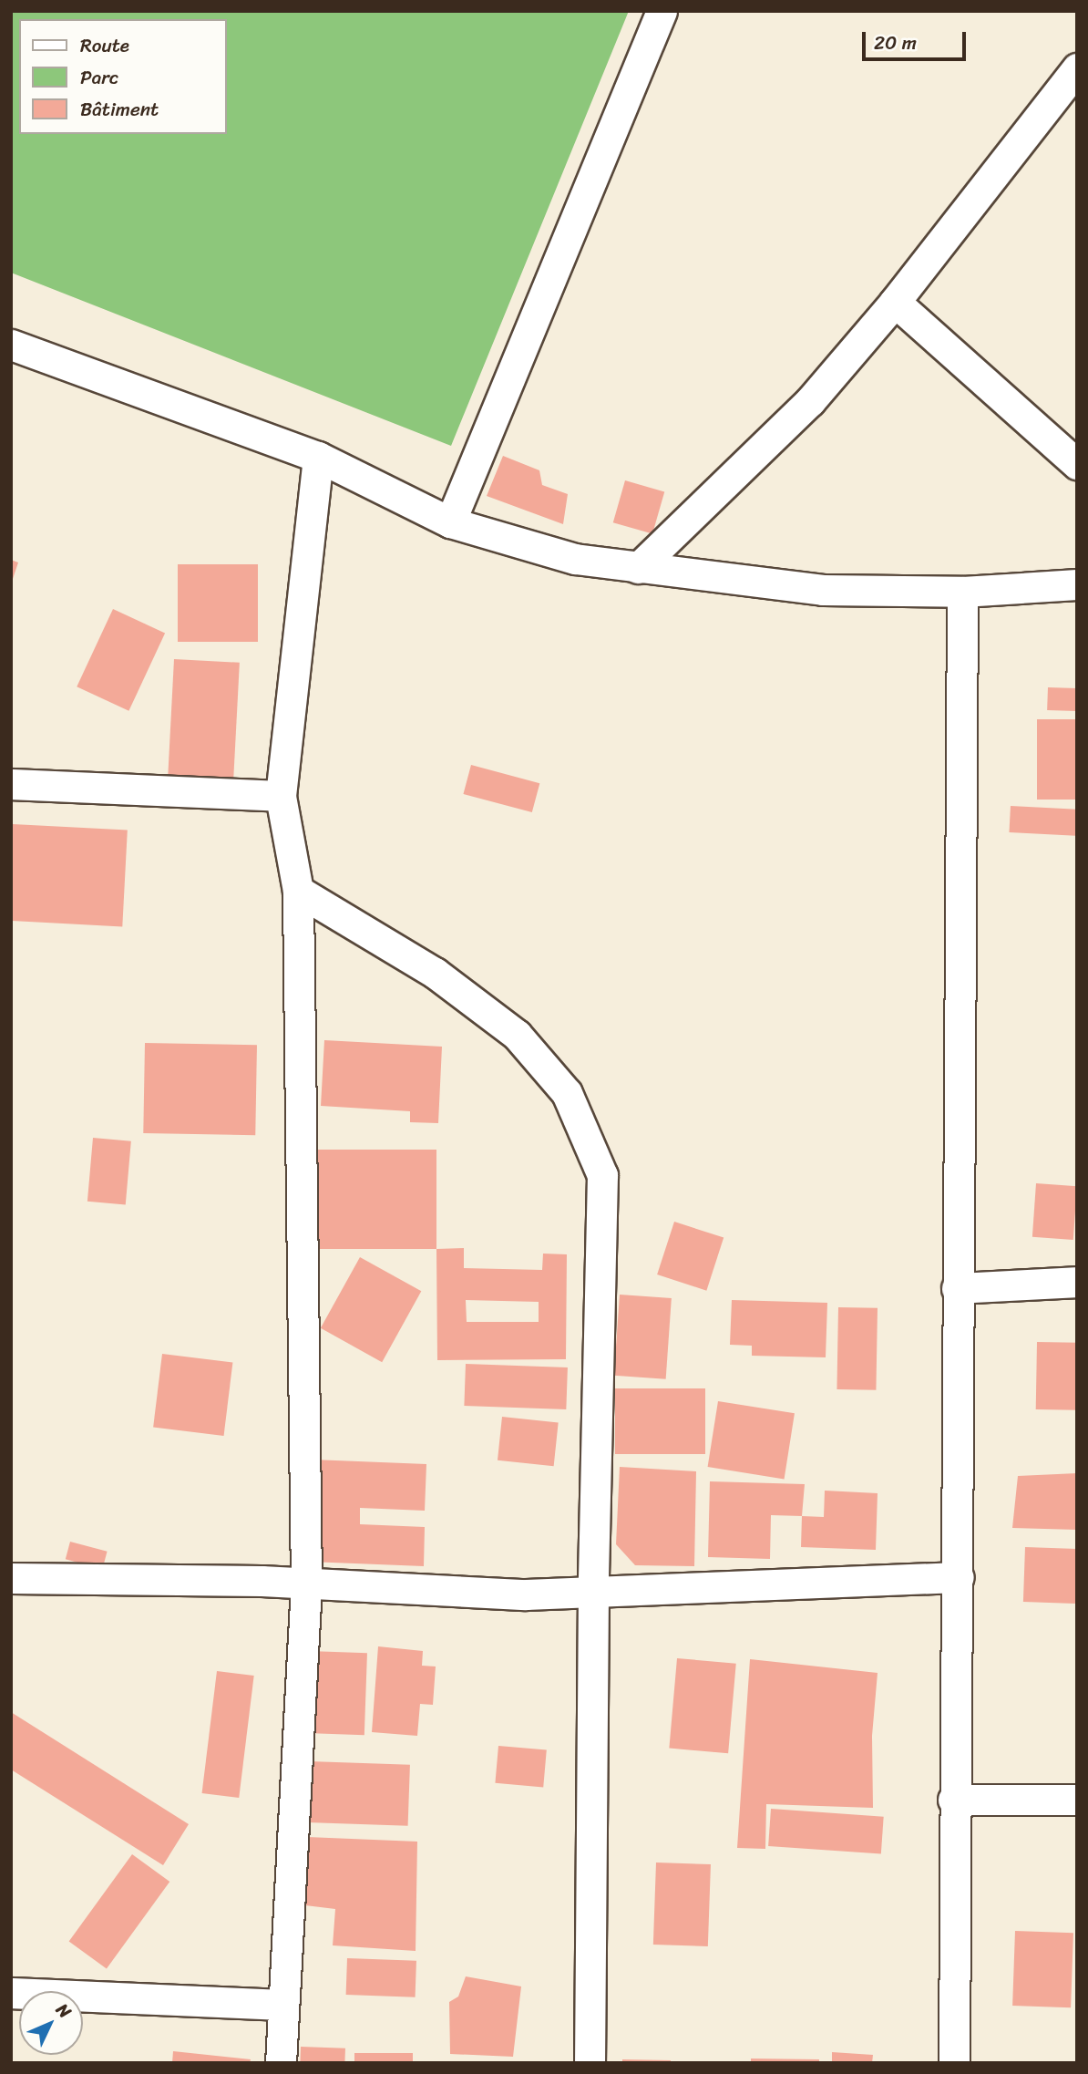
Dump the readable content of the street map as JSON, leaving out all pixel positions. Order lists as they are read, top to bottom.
{
  "legend": ["Route", "Parc", "Bâtiment"],
  "scale_bar": "20 m",
  "north": "top right"
}
